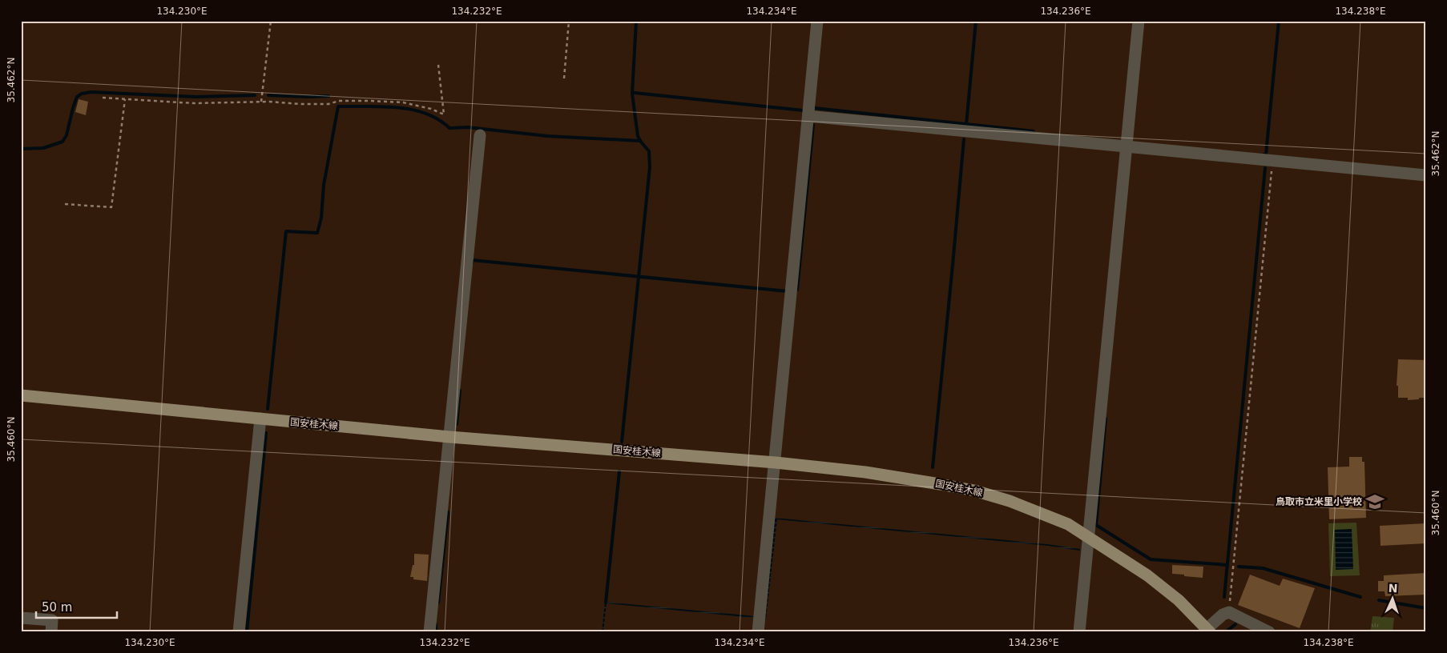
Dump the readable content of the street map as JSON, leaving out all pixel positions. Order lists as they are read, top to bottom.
{
  "streets": {
    "main road": ["国安桂木線"]
  },
  "places": {
    "school or university": ["鳥取市立米里小学校"]
  },
  "scale_bar": "50 m",
  "north": "top",
  "coordinates": [
    "134.230°E",
    "134.232°E",
    "134.234°E",
    "134.236°E",
    "134.238°E",
    "35.462°N",
    "35.460°N"
  ]
}
